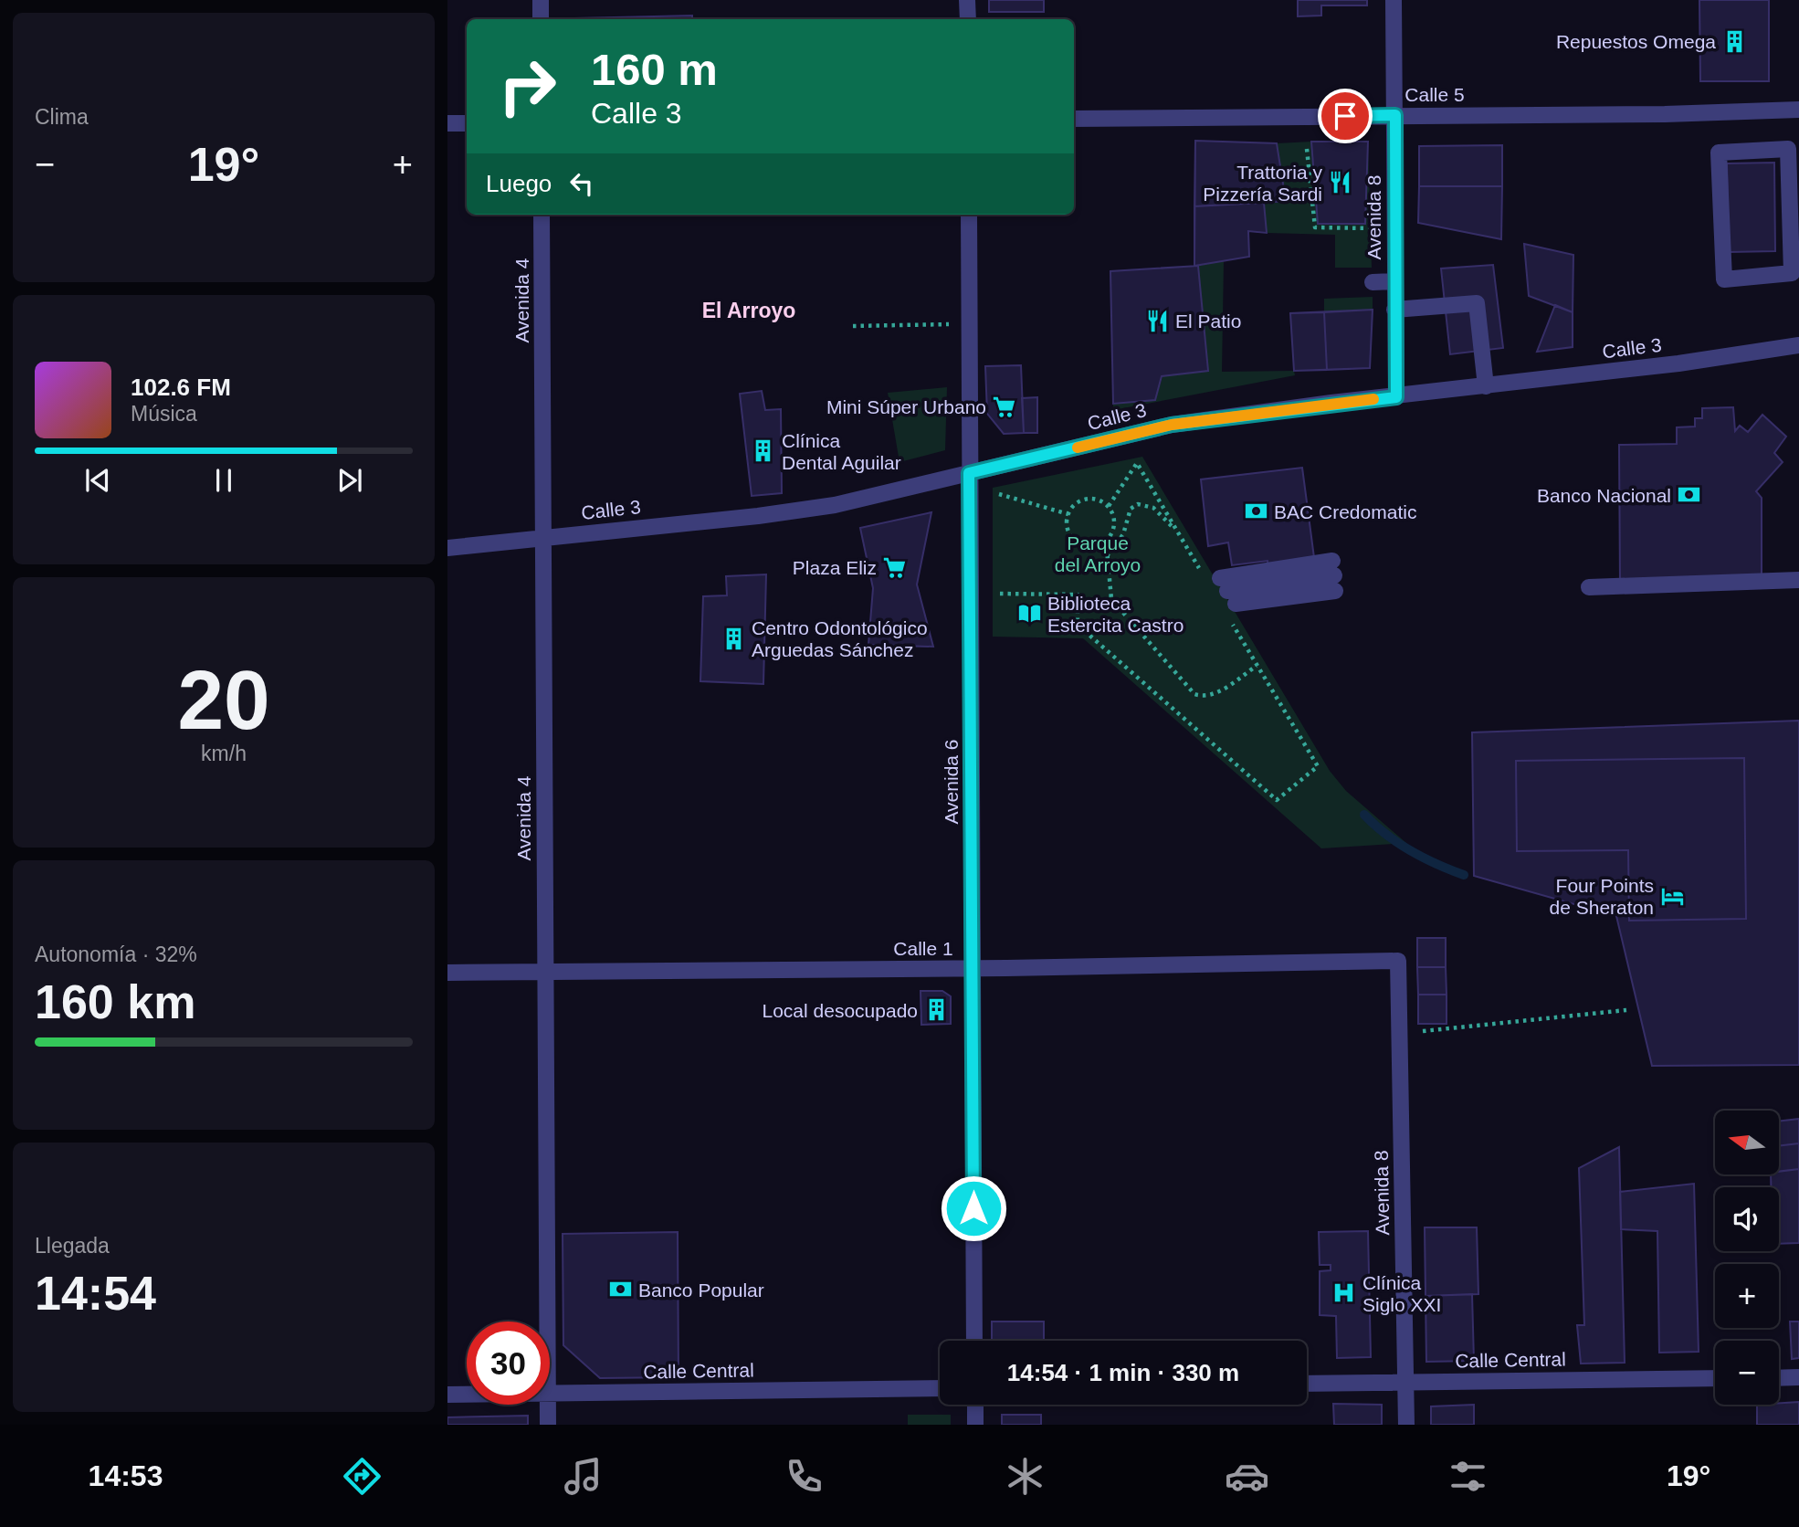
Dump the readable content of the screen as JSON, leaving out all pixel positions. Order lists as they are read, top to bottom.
{
  "streets": {
    "street": [
      "Calle 5",
      "Avenida 8",
      "Avenida 4",
      "Calle 3",
      "Avenida 6",
      "Calle 1",
      "Calle Central"
    ]
  },
  "crossings": [
    ["Calle 5", "Avenida 8"],
    ["Avenida 8", "Calle 3"],
    ["Avenida 8", "Calle 1"],
    ["Avenida 8", "Calle Central"],
    ["Avenida 4", "Calle 3"],
    ["Avenida 4", "Calle 1"],
    ["Calle 3", "Avenida 6"],
    ["Avenida 6", "Calle 1"]
  ],
  "districts": ["El Arroyo"],
  "parks": ["Parque del Arroyo"],
  "places": {
    "building": [
      "Repuestos Omega",
      "Clínica Dental Aguilar",
      "Centro Odontológico Arguedas Sánchez",
      "Local desocupado"
    ],
    "restaurant": ["Trattoria y Pizzería Sardi", "El Patio"],
    "supermarket": ["Mini Súper Urbano", "Plaza Eliz"],
    "bank": ["Banco Nacional", "BAC Credomatic", "Banco Popular"],
    "library": ["Biblioteca Estercita Castro"],
    "hotel": ["Four Points de Sheraton"],
    "hospital": ["Clínica Siglo XXI"]
  },
  "north": "left",
  "page": {
    "tile": [
      "Clima",
      ["20", "km/h"],
      ["Autonomía · 32%", "160 km"],
      ["Llegada", "14:54"]
    ],
    "turn": ["160 m", "Calle 3"],
    "heat": ["−", "19°", "+"],
    "then": "Luego",
    "song": ["102.6 FM", "Música"],
    "map_buttons": ["+", "−"],
    "limit": "30",
    "trip": "14:54 · 1 min · 330 m",
    "tabs": ["14:53", "19°"]
  }
}
